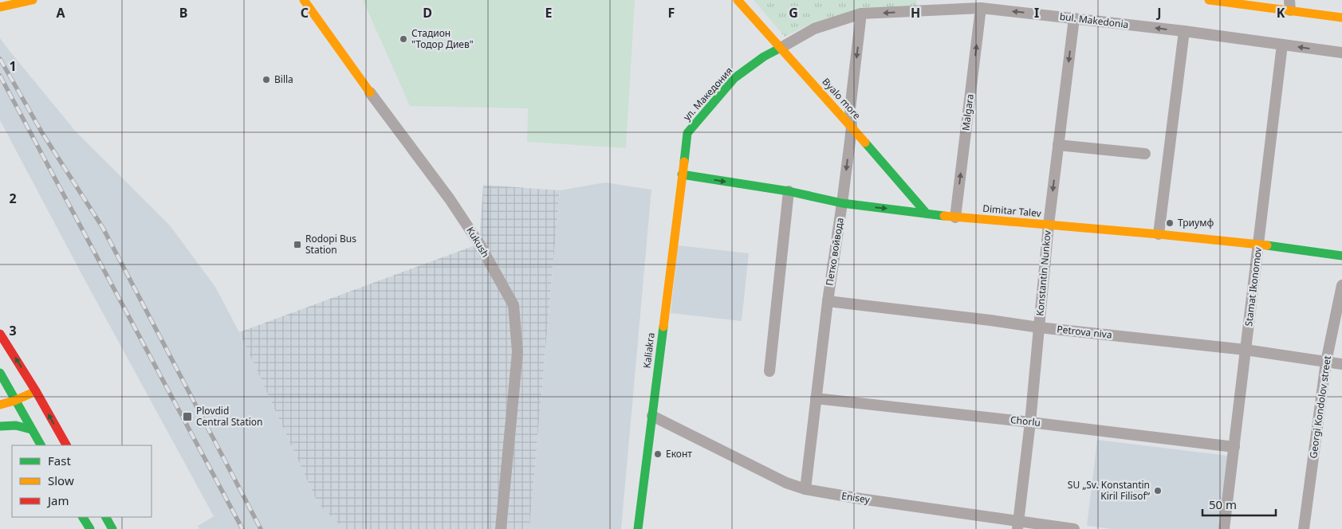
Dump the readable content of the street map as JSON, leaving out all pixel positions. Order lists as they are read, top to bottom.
{
  "streets": {
    "street": [
      "bul. Makedonia",
      "ул. Македония",
      "Byalo more",
      "Malgara",
      "Dimitar Talev",
      "Kukush",
      "Петко войвода",
      "Konstantin Nunkov",
      "Stamat Ikonomov",
      "Petrova niva",
      "Kaliakra",
      "Georgi Kondolov street",
      "Chorlu",
      "Enisey"
    ]
  },
  "crossings": [
    ["bul. Makedonia", "ул. Македония"],
    ["bul. Makedonia", "Byalo more"],
    ["bul. Makedonia", "Malgara"],
    ["bul. Makedonia", "Петко войвода"],
    ["bul. Makedonia", "Konstantin Nunkov"],
    ["bul. Makedonia", "Stamat Ikonomov"],
    ["ул. Македония", "Byalo more"],
    ["ул. Македония", "Dimitar Talev"],
    ["ул. Македония", "Kaliakra"],
    ["Byalo more", "Dimitar Talev"],
    ["Byalo more", "Петко войвода"],
    ["Malgara", "Dimitar Talev"],
    ["Dimitar Talev", "Петко войвода"],
    ["Dimitar Talev", "Konstantin Nunkov"],
    ["Dimitar Talev", "Stamat Ikonomov"],
    ["Dimitar Talev", "Kaliakra"],
    ["Петко войвода", "Petrova niva"],
    ["Петко войвода", "Chorlu"],
    ["Петко войвода", "Enisey"],
    ["Konstantin Nunkov", "Petrova niva"],
    ["Konstantin Nunkov", "Chorlu"],
    ["Konstantin Nunkov", "Enisey"],
    ["Stamat Ikonomov", "Petrova niva"],
    ["Stamat Ikonomov", "Chorlu"],
    ["Petrova niva", "Georgi Kondolov street"],
    ["Kaliakra", "Enisey"]
  ],
  "one_way": [
    "bul. Makedonia",
    "Malgara",
    "Петко войвода",
    "Konstantin Nunkov"
  ],
  "places": {
    "other": [
      "Стадион \"Тодор Диев\"",
      "Billa",
      "Триумф",
      "Еконт",
      "SU „Sv. Konstantin Kiril Filisof“"
    ],
    "transit": ["Rodopi Bus Station", "Plovdid Central Station"]
  },
  "legend": ["Fast", "Slow", "Jam"],
  "scale_bar": "50 m",
  "grid": {
    "columns": [
      "A",
      "B",
      "C",
      "D",
      "E",
      "F",
      "G",
      "H",
      "I",
      "J",
      "K"
    ],
    "rows": ["1", "2", "3"]
  }
}
